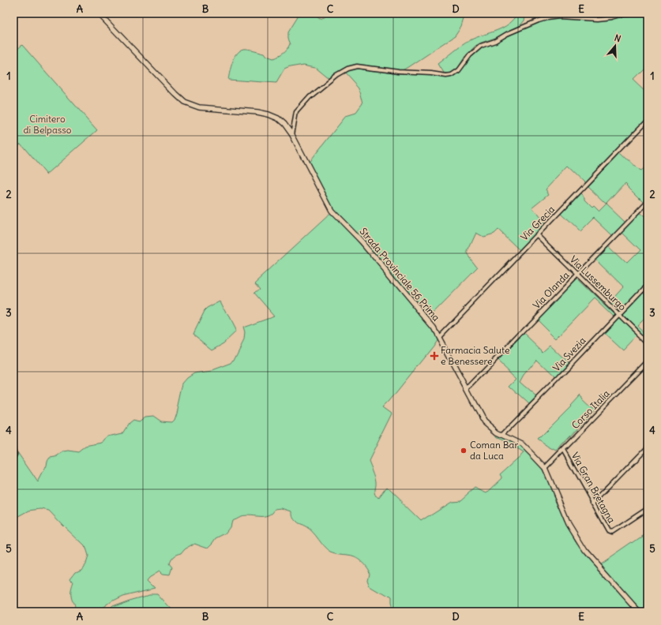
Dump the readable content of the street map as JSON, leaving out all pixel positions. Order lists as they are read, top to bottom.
{
  "streets": {
    "street": [
      "Via Grecia",
      "Strada Provinciale 56 Prima",
      "Via Lussemburgo",
      "Via Olanda",
      "Via Svezia",
      "Corso Italia",
      "Via Gran Bretagna"
    ]
  },
  "crossings": [
    ["Via Grecia", "Strada Provinciale 56 Prima"],
    ["Via Grecia", "Via Lussemburgo"],
    ["Strada Provinciale 56 Prima", "Via Olanda"],
    ["Strada Provinciale 56 Prima", "Via Svezia"],
    ["Strada Provinciale 56 Prima", "Corso Italia"],
    ["Via Lussemburgo", "Via Olanda"],
    ["Via Lussemburgo", "Via Svezia"],
    ["Corso Italia", "Via Gran Bretagna"]
  ],
  "parks": ["Cimitero di Belpasso"],
  "places": {
    "health": ["Farmacia Salute e Benessere"],
    "other": ["Coman Bar da Luca"]
  },
  "north": "top",
  "grid": {
    "columns": [
      "A",
      "B",
      "C",
      "D",
      "E"
    ],
    "rows": [
      "1",
      "2",
      "3",
      "4",
      "5"
    ]
  }
}
